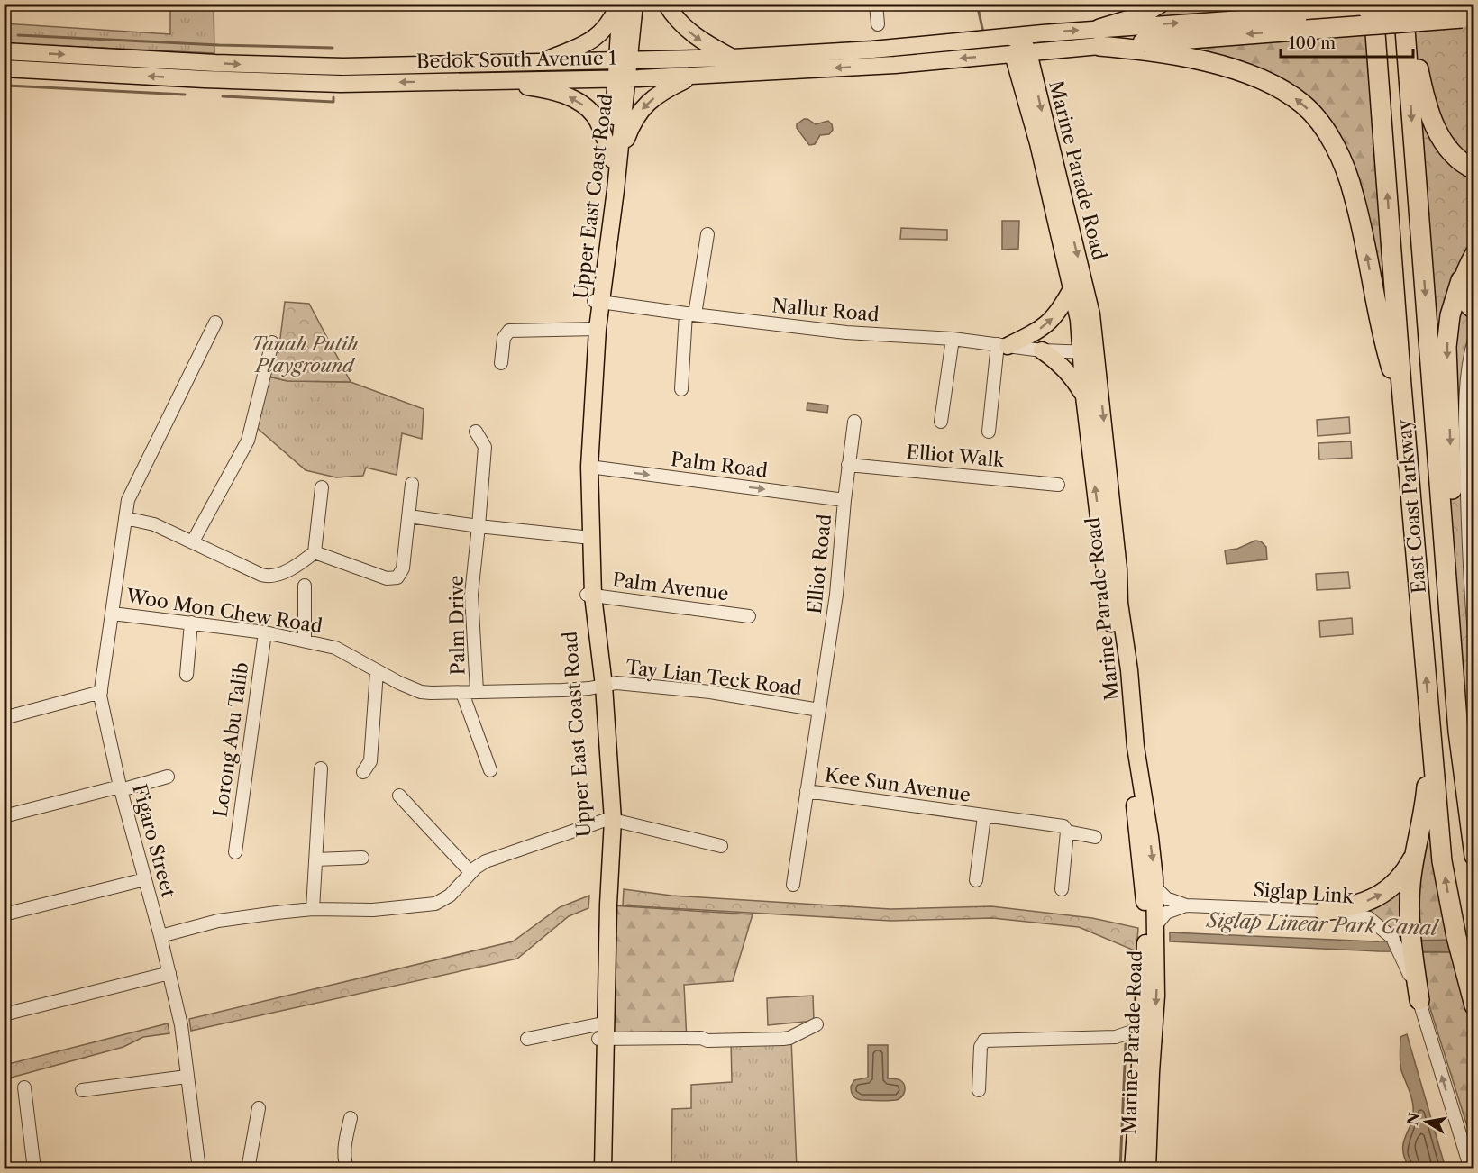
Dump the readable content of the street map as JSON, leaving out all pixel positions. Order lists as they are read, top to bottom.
{
  "streets": {
    "highway": ["East Coast Parkway"],
    "main road": ["Bedok South Avenue 1", "Marine Parade Road", "Upper East Coast Road"],
    "street": [
      "Nallur Road",
      "Elliot Walk",
      "Palm Road",
      "Elliot Road",
      "Palm Avenue",
      "Woo Mon Chew Road",
      "Palm Drive",
      "Tay Lian Teck Road",
      "Lorong Abu Talib",
      "Kee Sun Avenue",
      "Figaro Street",
      "Siglap Link"
    ]
  },
  "crossings": [
    ["Bedok South Avenue 1", "Marine Parade Road"],
    ["Bedok South Avenue 1", "Upper East Coast Road"],
    ["Marine Parade Road", "Nallur Road"],
    ["Marine Parade Road", "Siglap Link"],
    ["Upper East Coast Road", "Nallur Road"],
    ["Upper East Coast Road", "Palm Road"],
    ["Upper East Coast Road", "Palm Avenue"],
    ["Upper East Coast Road", "Woo Mon Chew Road"],
    ["Upper East Coast Road", "Tay Lian Teck Road"],
    ["Elliot Walk", "Elliot Road"],
    ["Palm Road", "Elliot Road"],
    ["Elliot Road", "Tay Lian Teck Road"],
    ["Elliot Road", "Kee Sun Avenue"],
    ["Woo Mon Chew Road", "Palm Drive"],
    ["Woo Mon Chew Road", "Tay Lian Teck Road"],
    ["Woo Mon Chew Road", "Lorong Abu Talib"],
    ["Woo Mon Chew Road", "Figaro Street"]
  ],
  "one_way": ["Palm Road"],
  "water": ["Siglap Linear Park Canal"],
  "parks": ["Tanah Putih Playground"],
  "scale_bar": "100 m",
  "north": "left"
}
